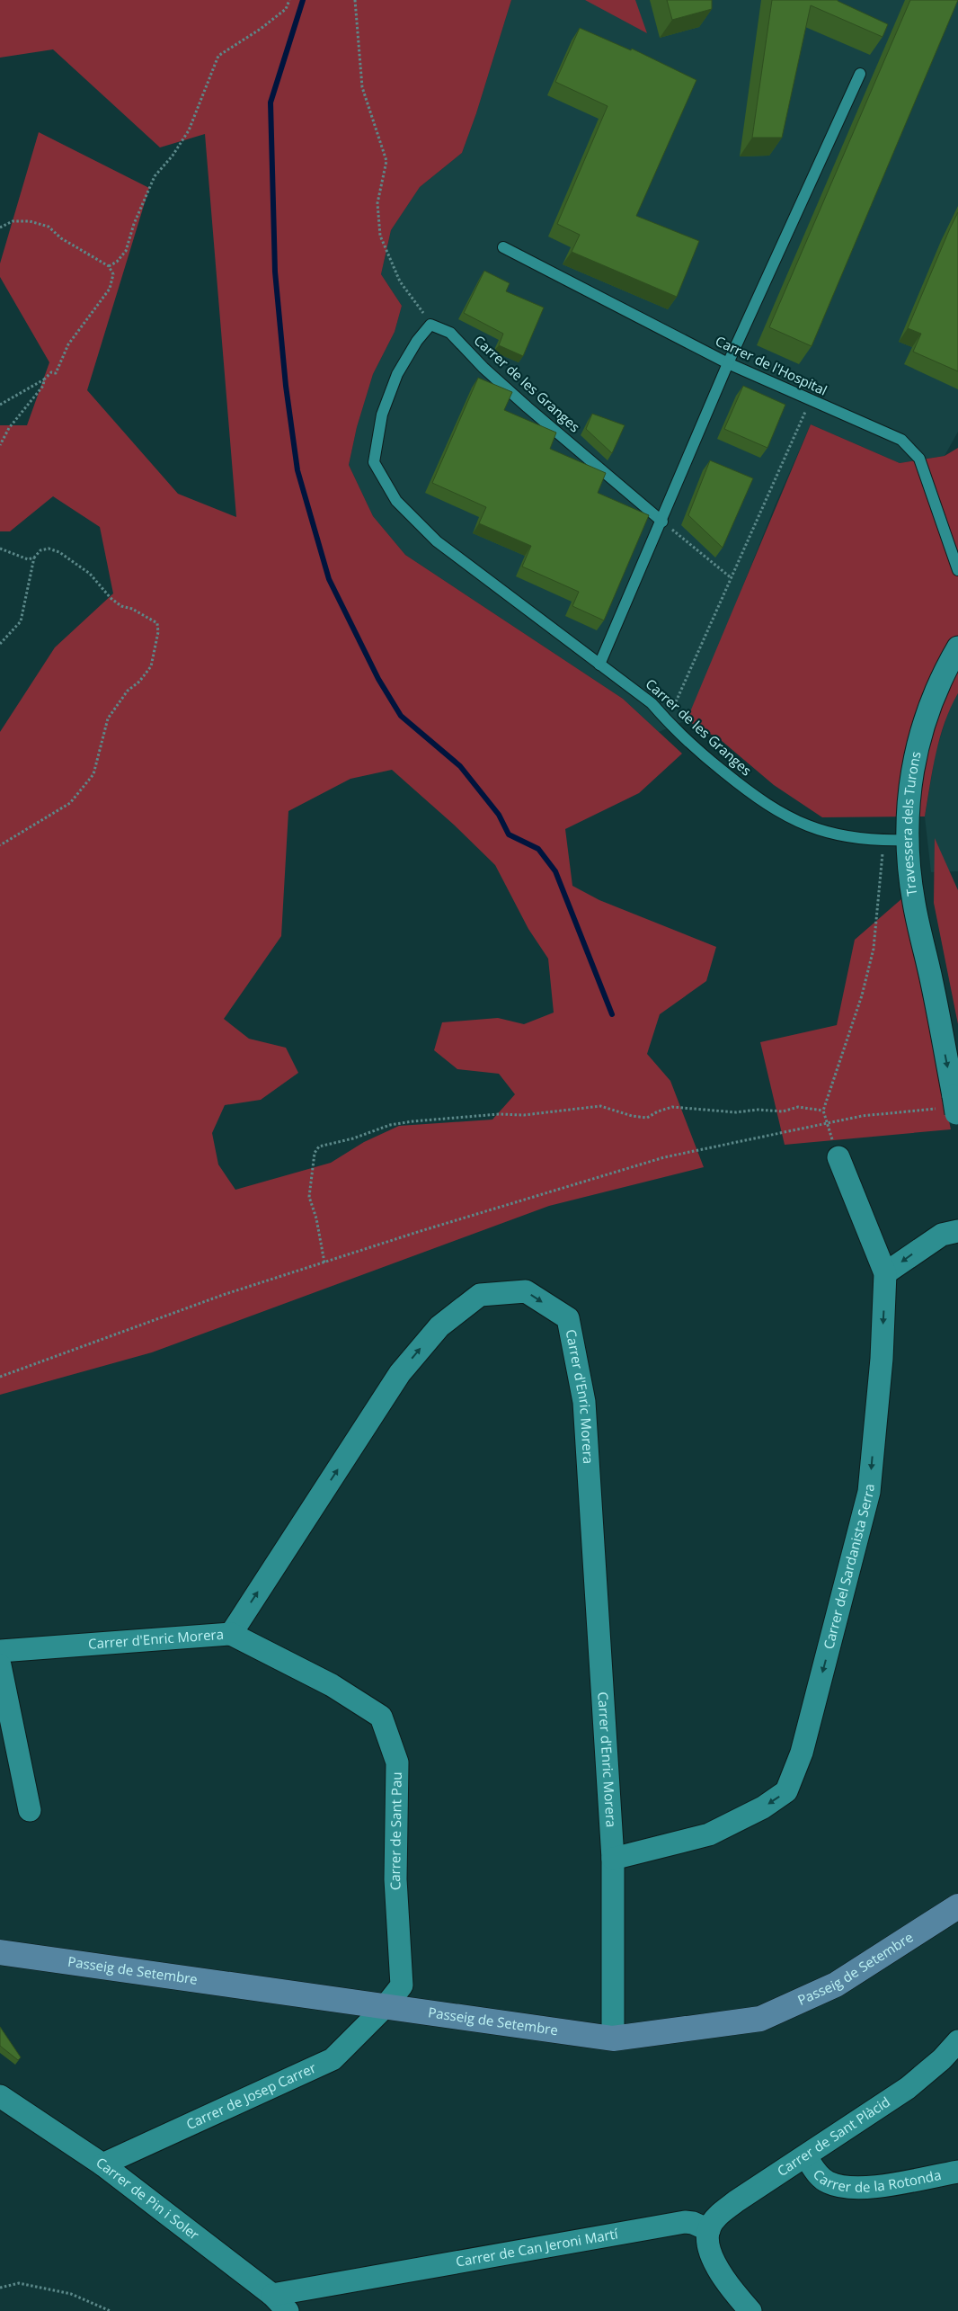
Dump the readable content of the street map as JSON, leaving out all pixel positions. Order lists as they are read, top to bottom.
{
  "streets": {
    "street": [
      "Travessera dels Turons",
      "Carrer d'Enric Morera",
      "Carrer del Sardanista Serra",
      "Carrer de Sant Pau",
      "Passeig de Setembre",
      "Carrer de Josep Carrer",
      "Carrer de Sant Plàcid",
      "Carrer de la Rotonda",
      "Carrer de Pin i Soler",
      "Carrer de Can Jeroni Martí"
    ],
    "lane": ["Carrer de l'Hospital", "Carrer de les Granges"]
  },
  "crossings": [
    ["Carrer de les Granges", "Travessera dels Turons"],
    ["Carrer d'Enric Morera", "Carrer del Sardanista Serra"],
    ["Carrer d'Enric Morera", "Carrer de Sant Pau"],
    ["Carrer d'Enric Morera", "Passeig de Setembre"],
    ["Carrer de Sant Pau", "Passeig de Setembre"],
    ["Carrer de Sant Pau", "Carrer de Josep Carrer"],
    ["Passeig de Setembre", "Carrer de Josep Carrer"],
    ["Carrer de Josep Carrer", "Carrer de Pin i Soler"],
    ["Carrer de Sant Plàcid", "Carrer de la Rotonda"],
    ["Carrer de Sant Plàcid", "Carrer de Can Jeroni Martí"],
    ["Carrer de Pin i Soler", "Carrer de Can Jeroni Martí"]
  ],
  "one_way": ["Travessera dels Turons", "Carrer del Sardanista Serra"]
}
